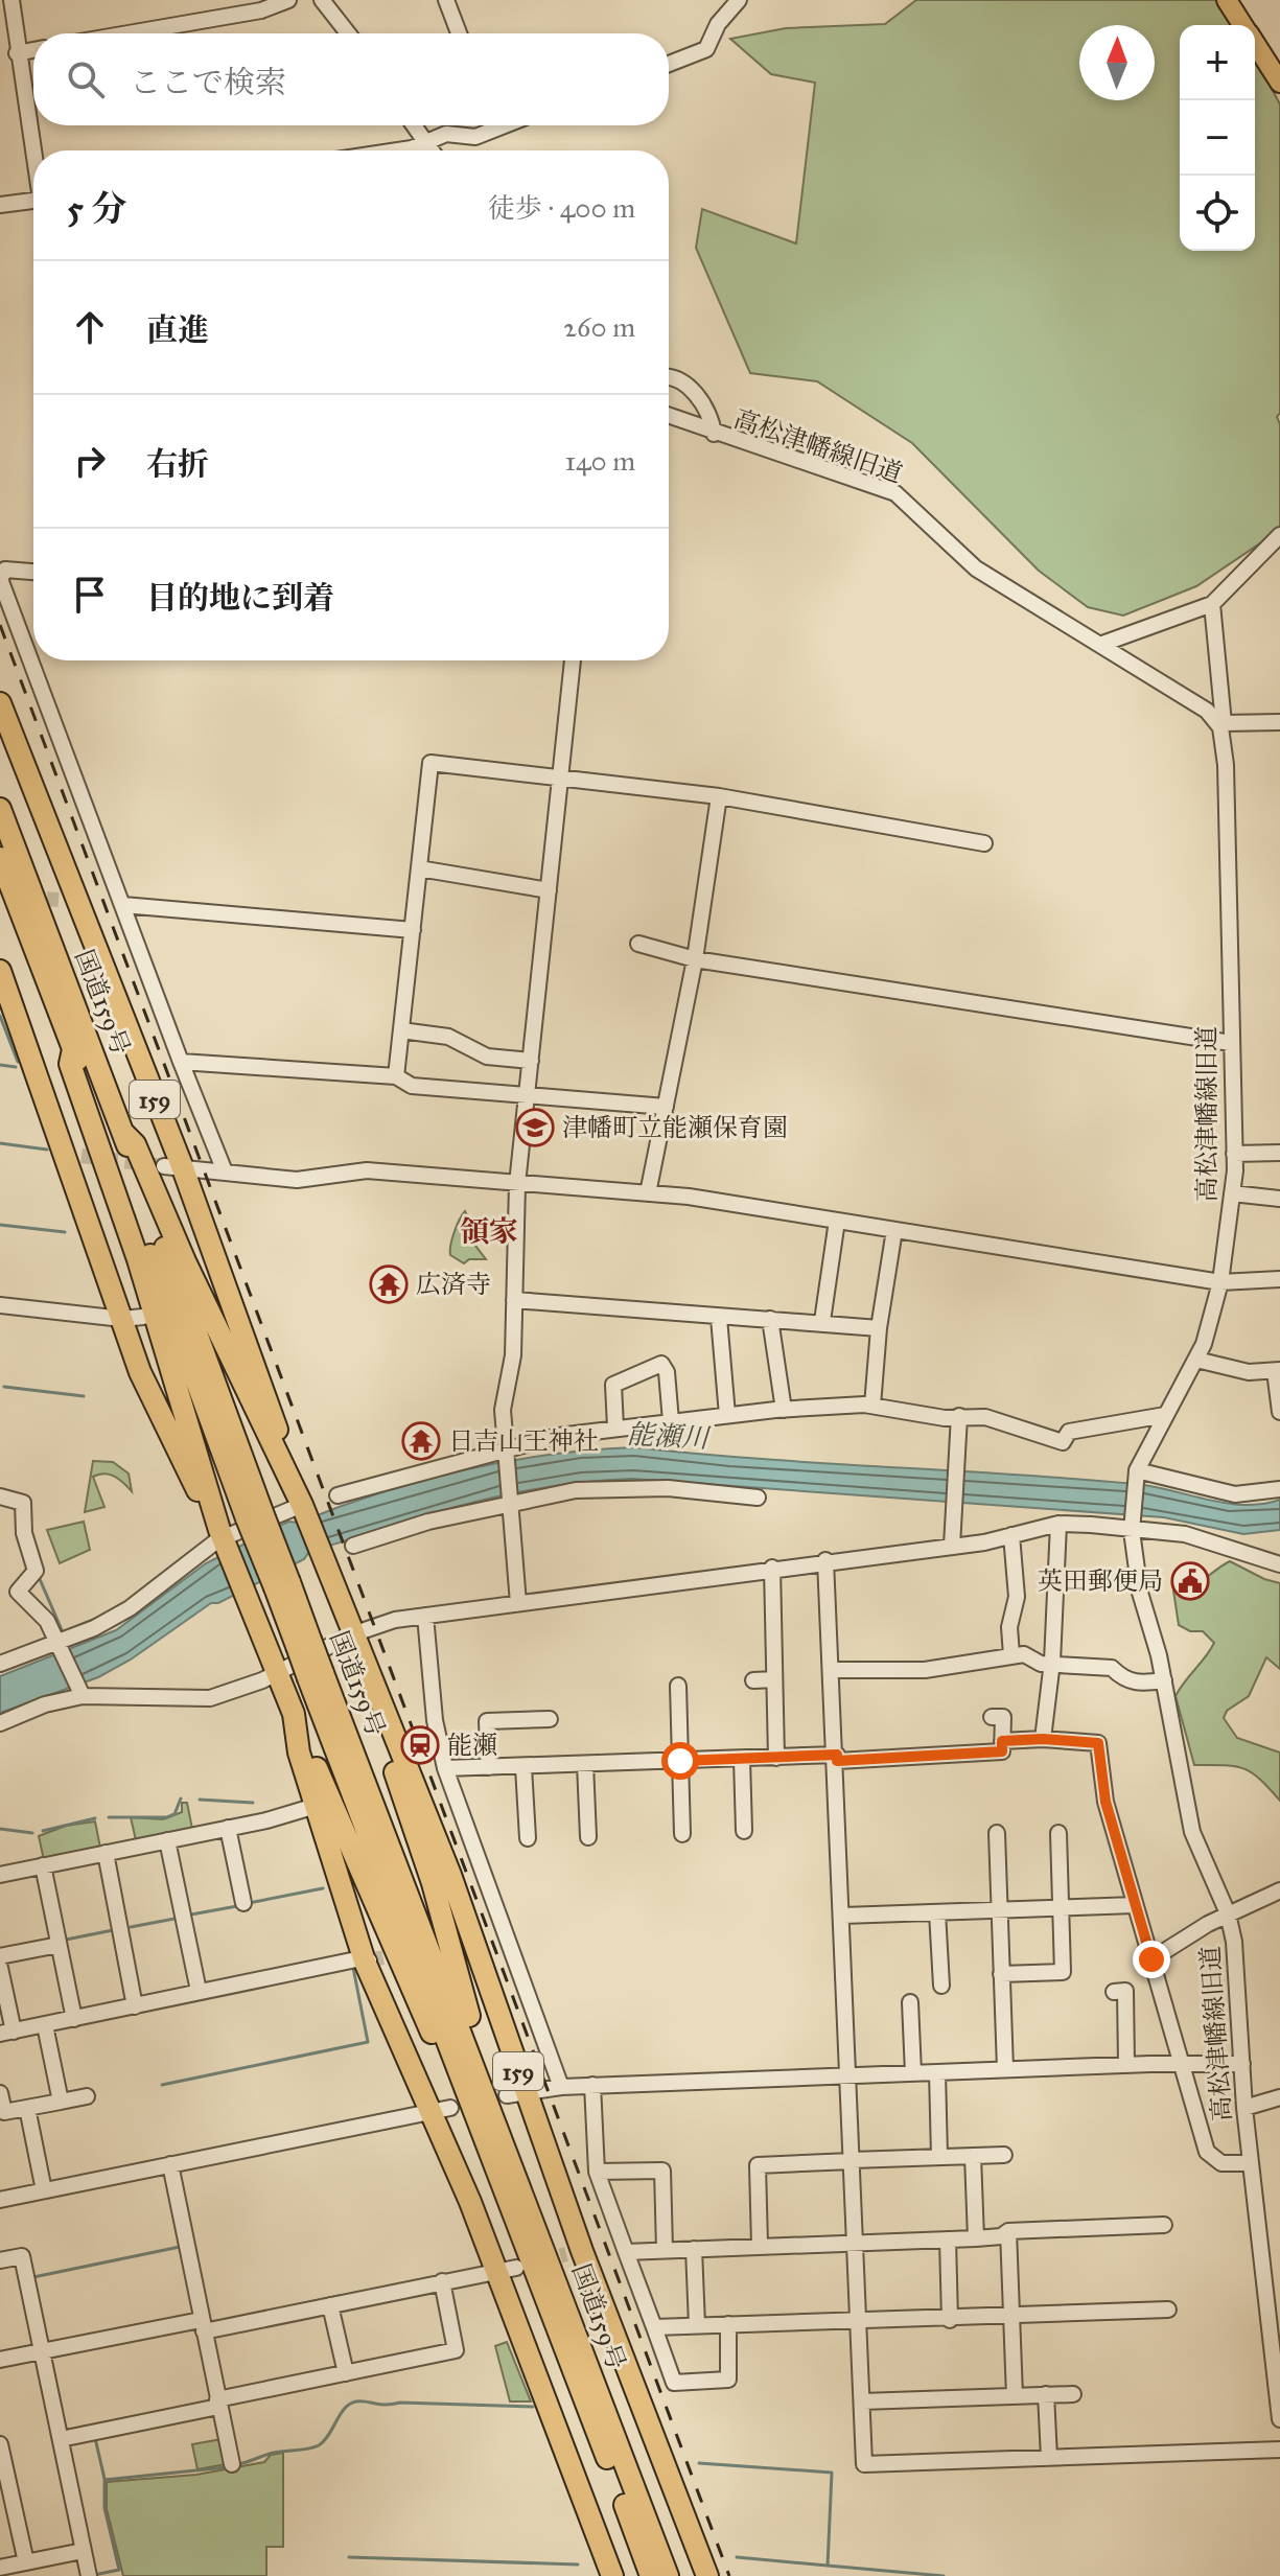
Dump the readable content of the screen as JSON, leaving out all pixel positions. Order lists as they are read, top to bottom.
{
  "streets": {
    "highway": ["国道159号", "159"],
    "street": ["高松津幡線旧道"]
  },
  "crossings": [
    ["国道159号", "159"]
  ],
  "districts": ["領家"],
  "water": ["能瀬川"],
  "places": {
    "school or university": ["津幡町立能瀬保育園"],
    "temple": ["広済寺", "日吉山王神社"],
    "public building": ["英田郵便局"],
    "station": ["能瀬"]
  },
  "north": "top",
  "page": {
    "map_buttons": ["+", "−"],
    "search": "ここで検索",
    "heading": ["5 分", "徒歩 · 400 m"],
    "list": [
      ["直進", "260 m"],
      ["右折", "140 m"],
      "目的地に到着"
    ]
  }
}
